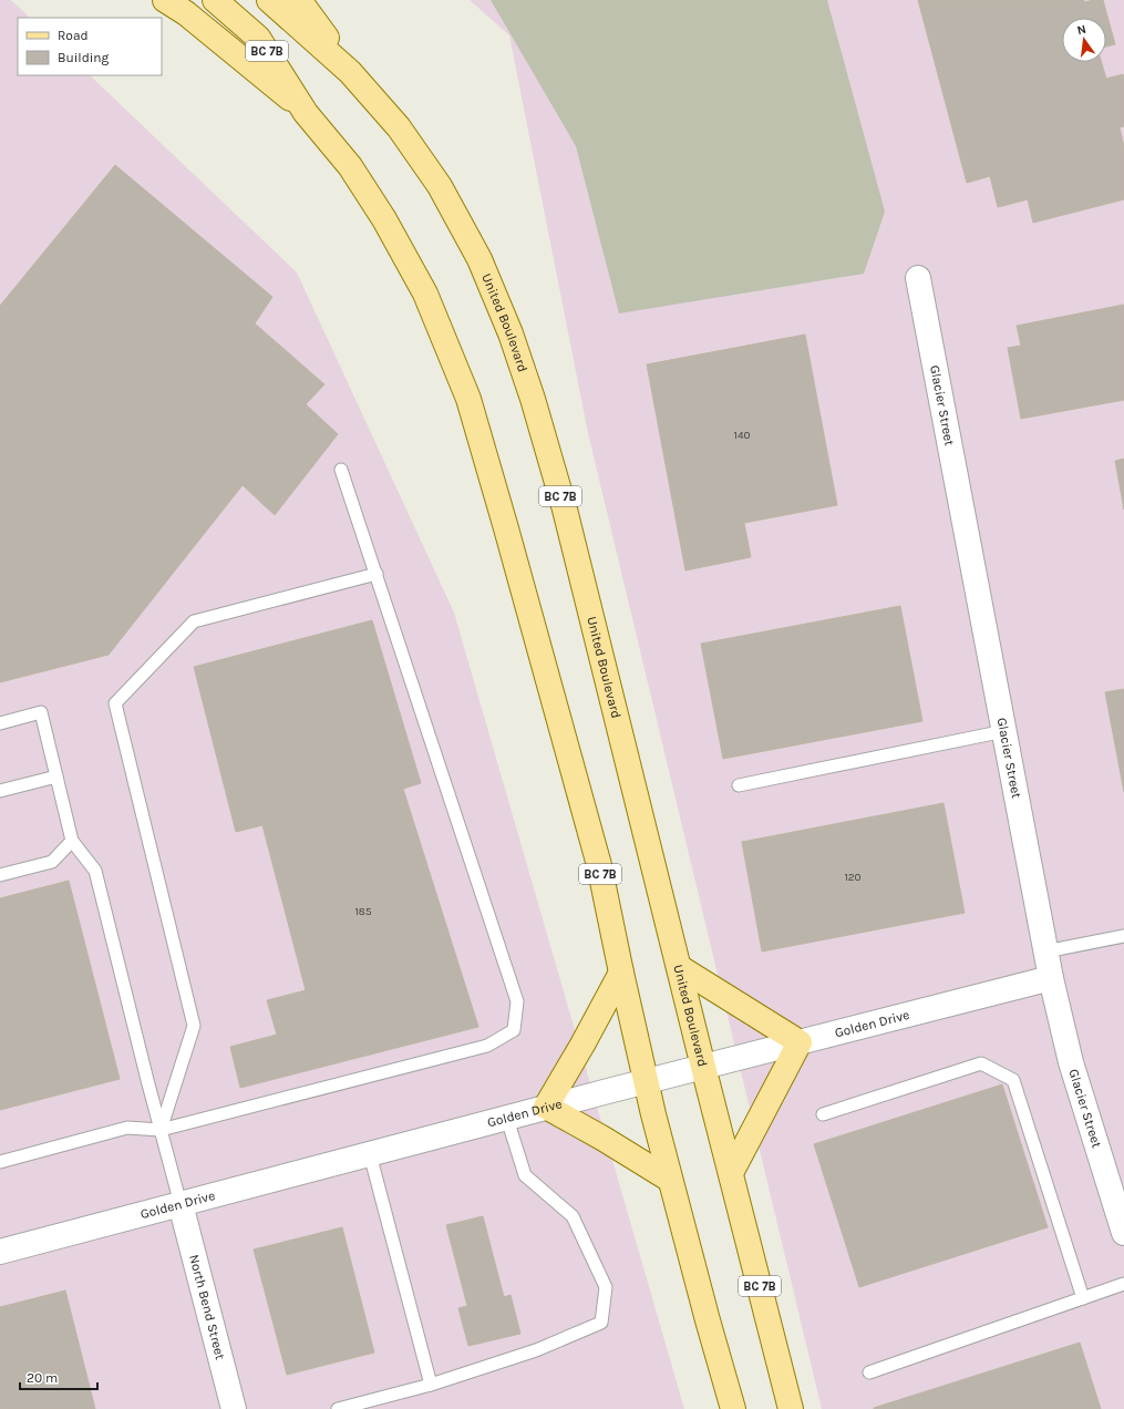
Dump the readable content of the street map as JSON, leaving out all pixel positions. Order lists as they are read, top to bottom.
{
  "streets": {
    "main road": ["BC 7B", "United Boulevard"],
    "street": ["Glacier Street", "Golden Drive", "North Bend Street"]
  },
  "crossings": [
    ["BC 7B", "Golden Drive"],
    ["United Boulevard", "Golden Drive"],
    ["Glacier Street", "Golden Drive"],
    ["Golden Drive", "North Bend Street"]
  ],
  "house_numbers": ["140", "120", "185"],
  "legend": ["Road", "Building"],
  "scale_bar": "20 m",
  "north": "top"
}
